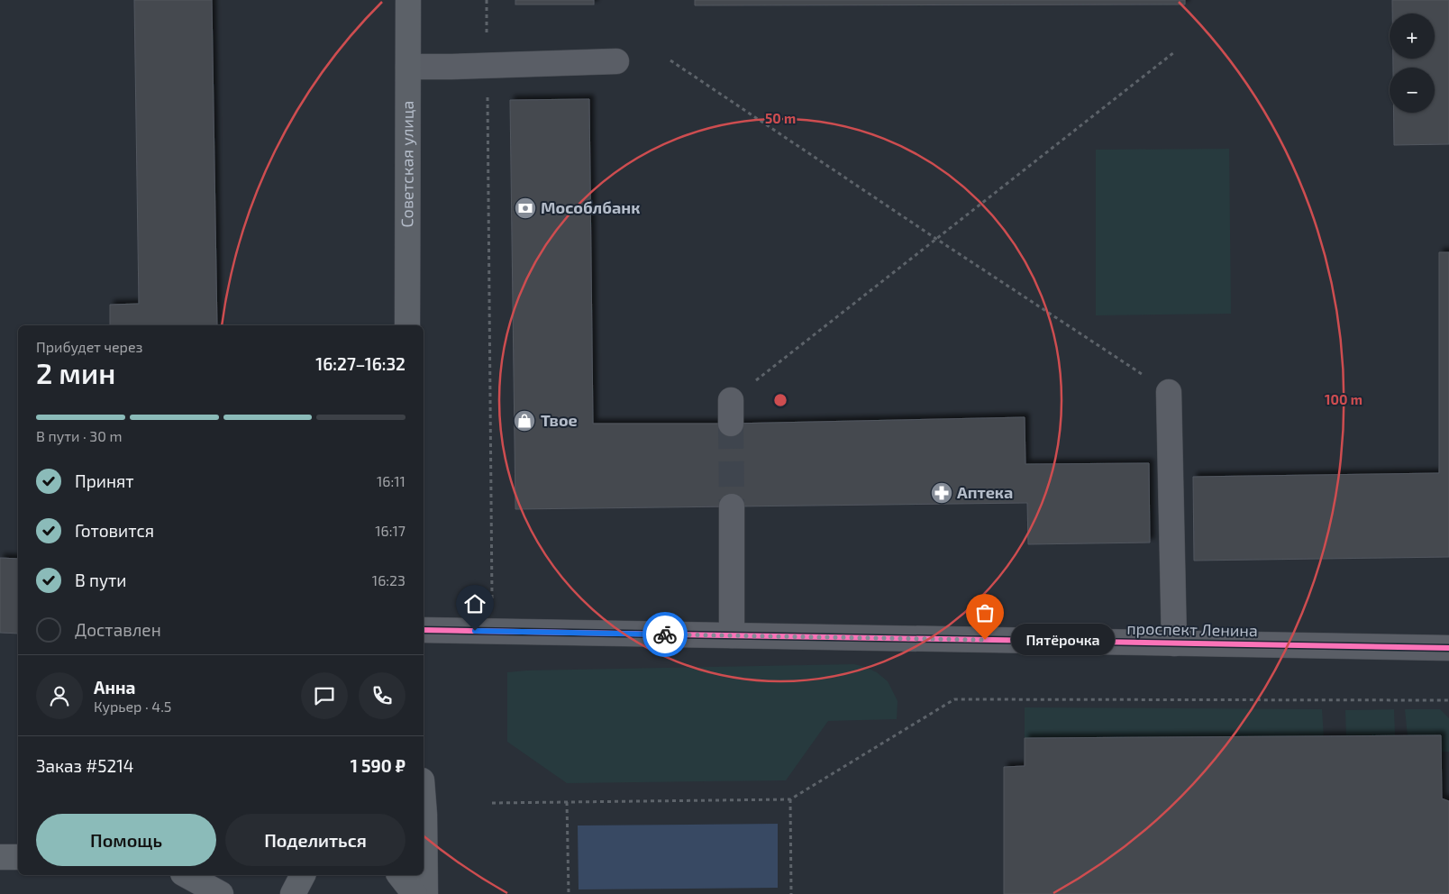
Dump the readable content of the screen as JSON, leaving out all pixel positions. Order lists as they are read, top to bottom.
{
  "streets": {
    "main road": ["Советская улица"],
    "street": ["проспект Ленина"]
  },
  "places": {
    "bank": ["Мособлбанк"],
    "shop": ["Твое"],
    "pharmacy": ["Аптека"],
    "other": ["Пятёрочка"]
  },
  "page": {
    "map_buttons": ["+", "−"],
    "heading": ["2 мин", "Прибудет через", "16:27–16:32"],
    "panel": [
      "Анна",
      "Курьер · 4.5",
      "Заказ #5214",
      "1 590 ₽"
    ],
    "bar": "В пути · 30 m",
    "list": [
      ["Принят", "16:11"],
      ["Готовится", "16:17"],
      ["В пути", "16:23"],
      "Доставлен"
    ],
    "bubble": "Пятёрочка",
    "buttons": ["Помощь", "Поделиться"]
  },
  "rings": ["50 m", "100 m"]
}
